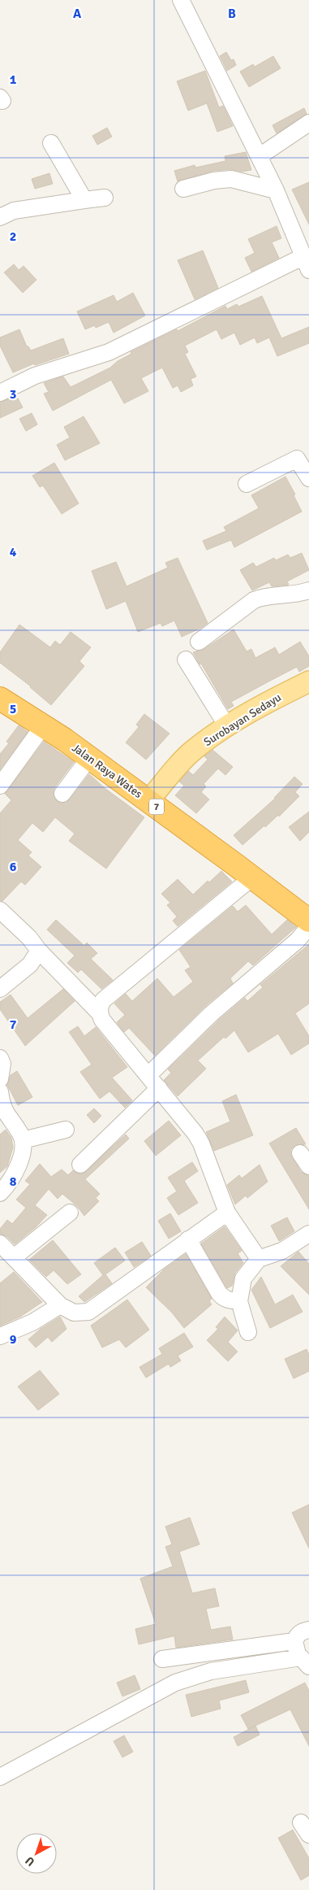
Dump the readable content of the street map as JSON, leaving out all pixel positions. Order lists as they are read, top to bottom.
{
  "streets": {
    "highway": ["Jalan Raya Wates", "7"],
    "main road": ["Surobayan Sedayu"]
  },
  "crossings": [
    ["Surobayan Sedayu", "Jalan Raya Wates"]
  ],
  "north": "bottom left",
  "grid": {
    "columns": ["A", "B"],
    "rows": [
      "1",
      "2",
      "3",
      "4",
      "5",
      "6",
      "7",
      "8",
      "9"
    ]
  }
}
